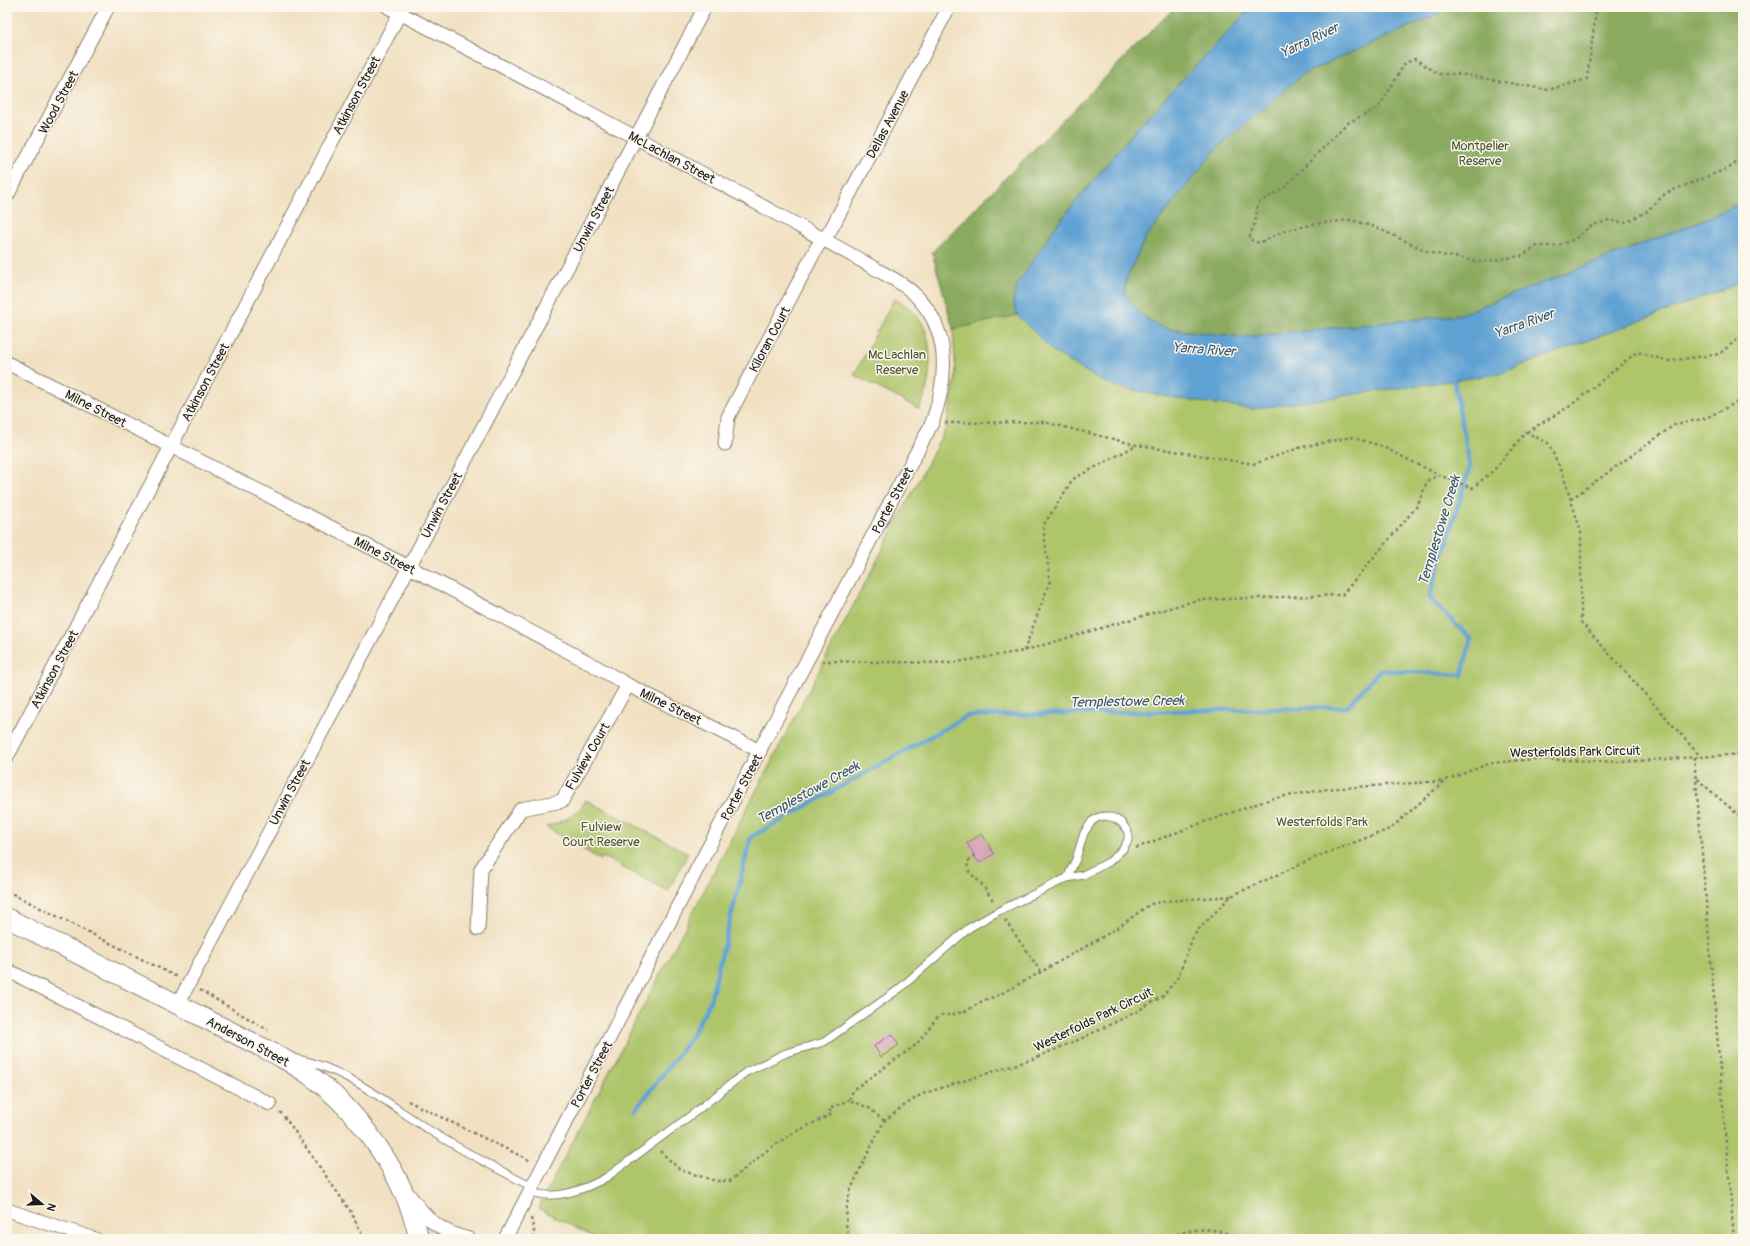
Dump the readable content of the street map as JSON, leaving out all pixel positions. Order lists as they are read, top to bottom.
{
  "streets": {
    "main road": ["Anderson Street"],
    "street": [
      "Atkinson Street",
      "Wood Street",
      "Dellas Avenue",
      "McLachlan Street",
      "Unwin Street",
      "Kiloran Court",
      "Milne Street",
      "Porter Street",
      "Fulview Court"
    ],
    "path": ["Westerfolds Park Circuit"]
  },
  "crossings": [
    ["Atkinson Street", "McLachlan Street"],
    ["Atkinson Street", "Milne Street"],
    ["Dellas Avenue", "McLachlan Street"],
    ["Dellas Avenue", "Kiloran Court"],
    ["McLachlan Street", "Unwin Street"],
    ["McLachlan Street", "Kiloran Court"],
    ["McLachlan Street", "Porter Street"],
    ["Unwin Street", "Milne Street"],
    ["Unwin Street", "Anderson Street"],
    ["Milne Street", "Porter Street"],
    ["Milne Street", "Fulview Court"]
  ],
  "water": ["Yarra River", "Templestowe Creek"],
  "parks": [
    "Montpelier Reserve",
    "McLachlan Reserve",
    "Westerfolds Park",
    "Fulview Court Reserve"
  ],
  "north": "right"
}
